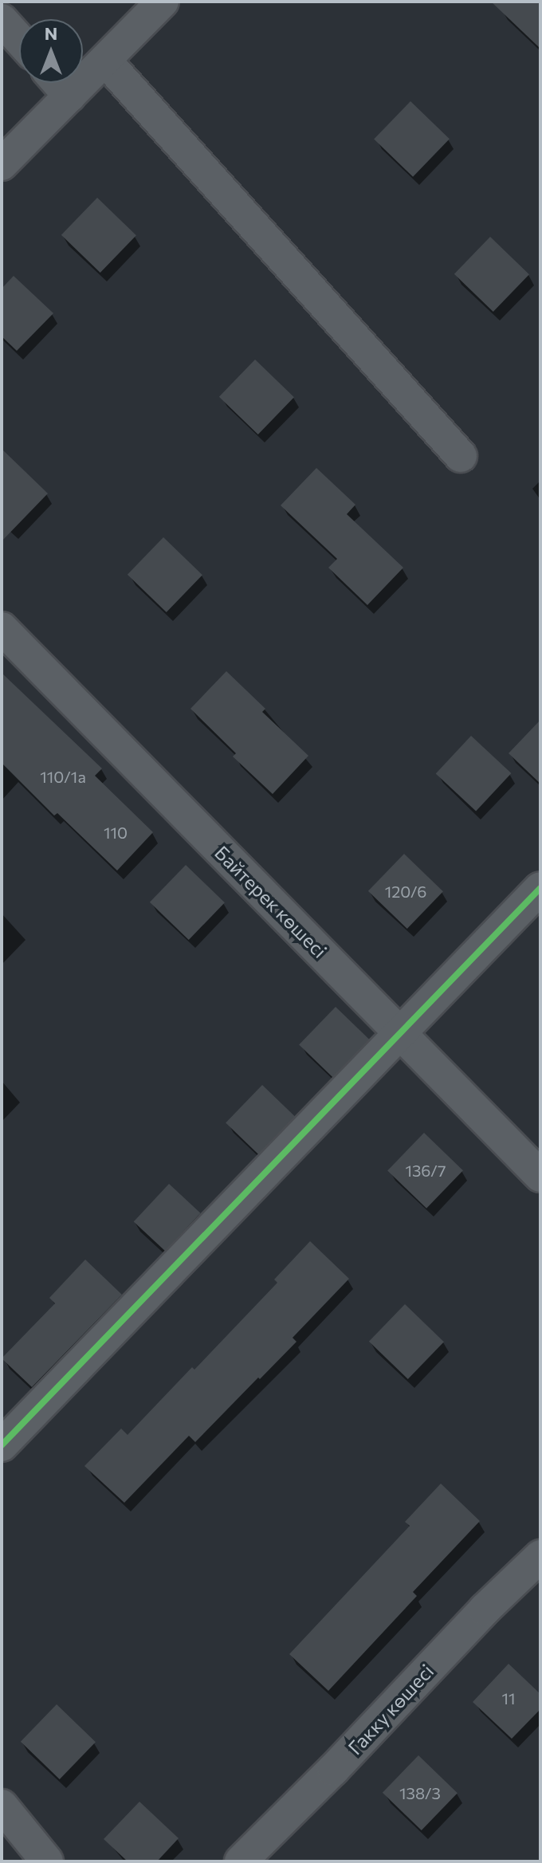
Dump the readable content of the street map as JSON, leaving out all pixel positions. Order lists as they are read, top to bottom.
{
  "streets": {
    "street": ["Байтерек көшесі", "Гакку көшесі"]
  },
  "house_numbers": [
    "110/1а",
    "110",
    "120/6",
    "136/7",
    "11",
    "138/3"
  ],
  "north": "top"
}
